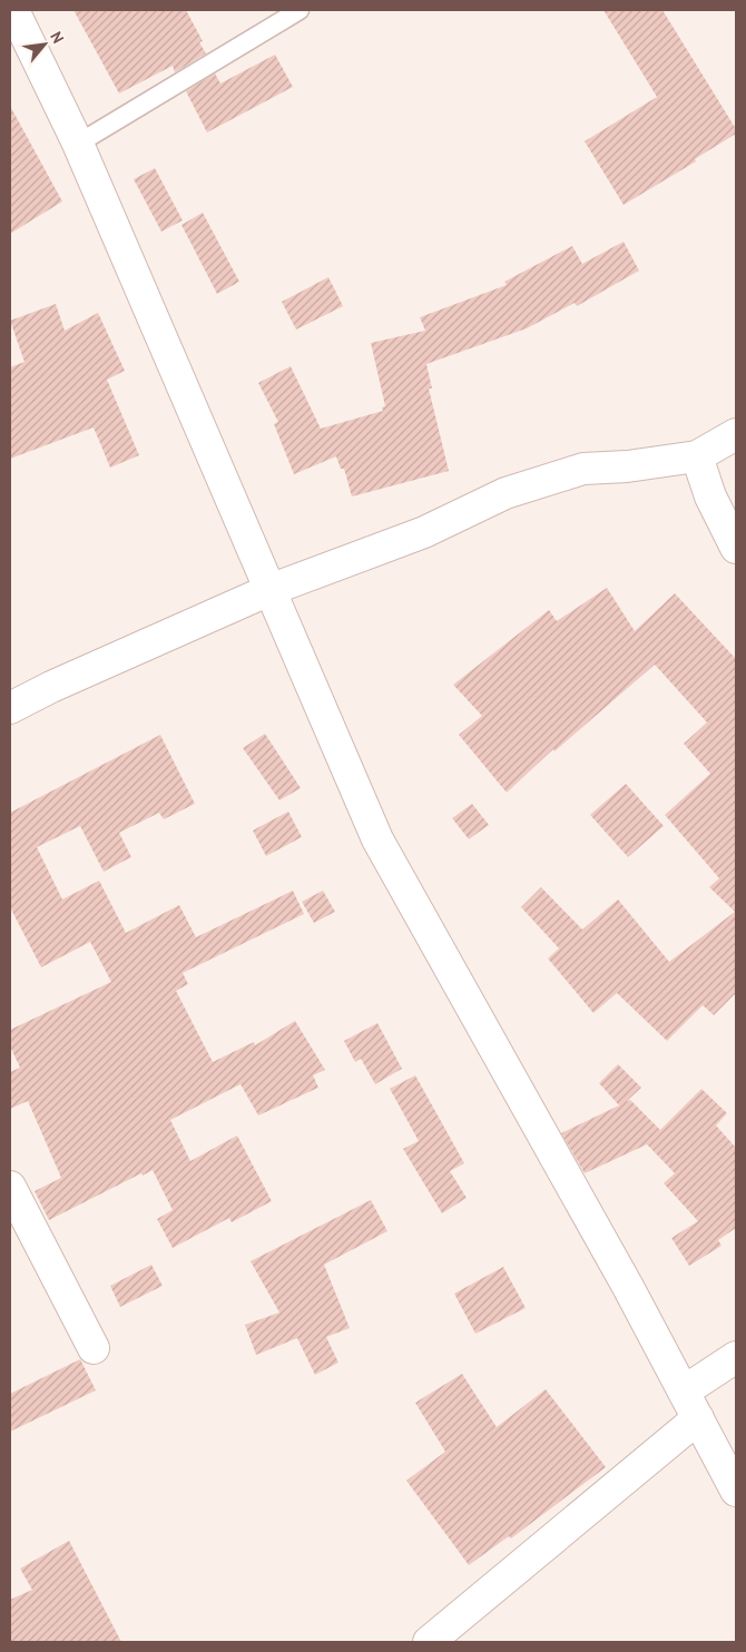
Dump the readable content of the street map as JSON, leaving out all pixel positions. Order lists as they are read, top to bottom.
{
  "north": "top right"
}
